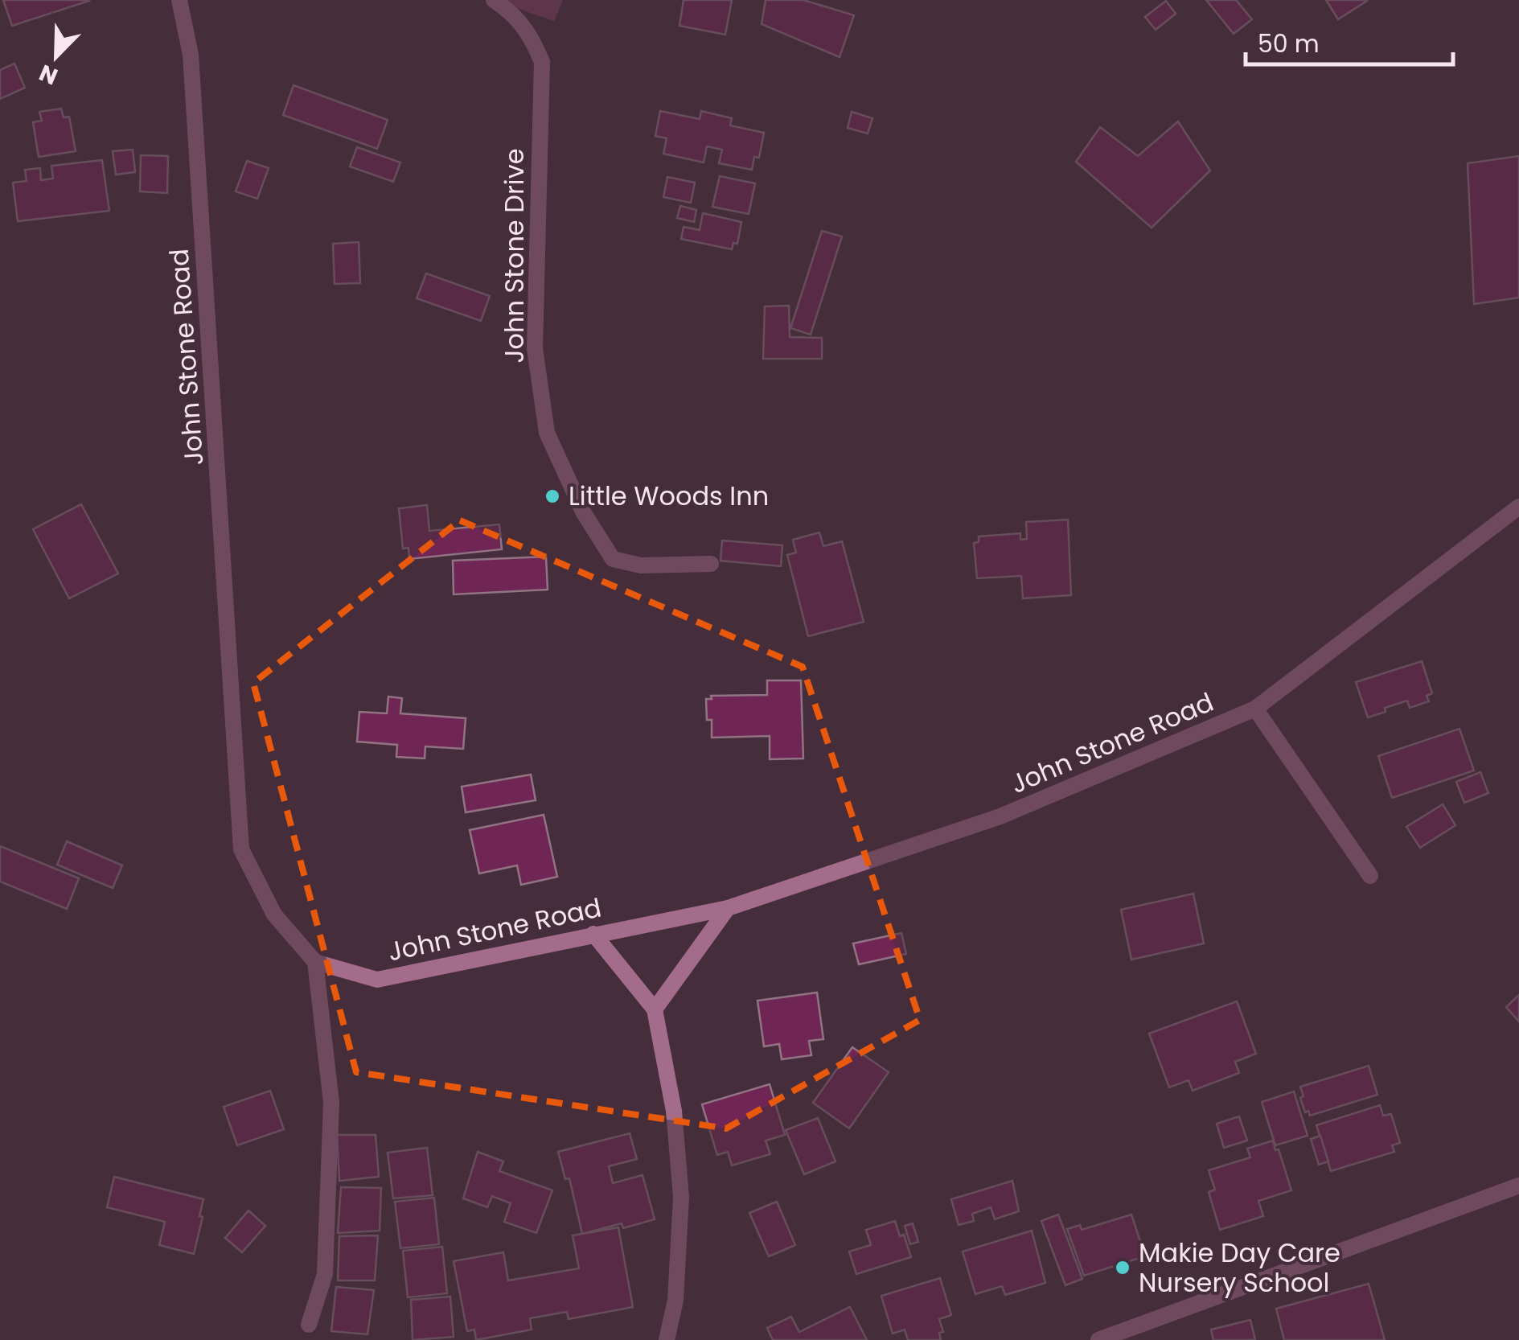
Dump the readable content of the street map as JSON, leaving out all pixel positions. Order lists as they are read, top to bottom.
{
  "streets": {
    "street": ["John Stone Drive", "John Stone Road"]
  },
  "places": ["Little Woods Inn", "Makie Day Care Nursery School"],
  "scale_bar": "50 m",
  "north": "bottom left"
}
